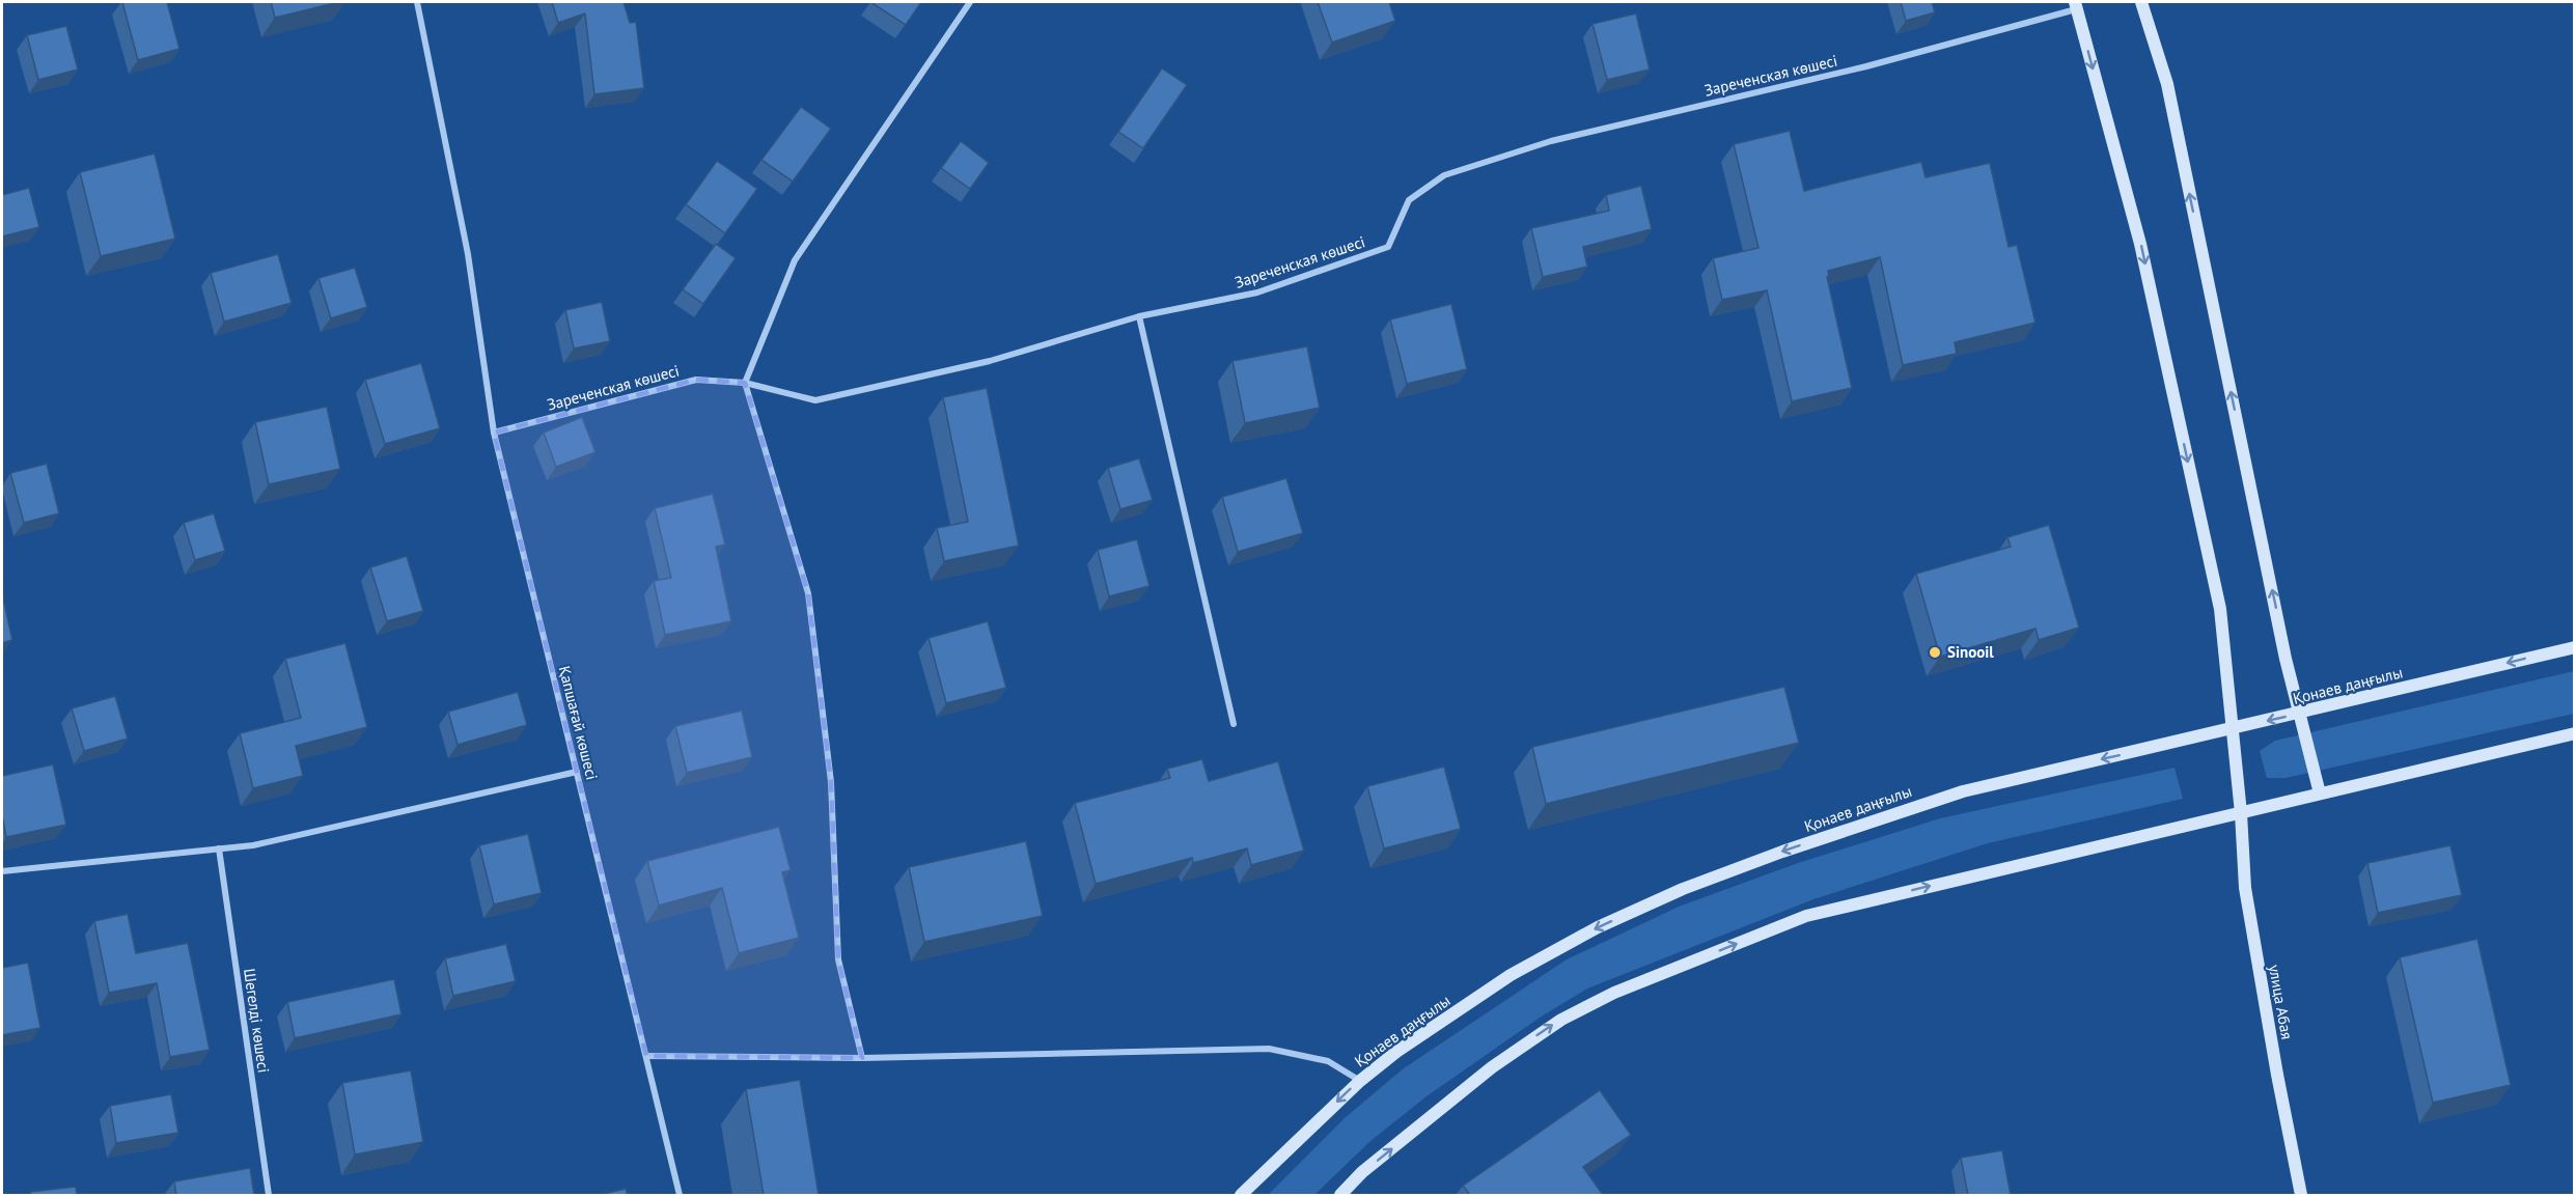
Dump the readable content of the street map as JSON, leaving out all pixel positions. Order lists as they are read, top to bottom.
{
  "streets": {
    "main road": ["Қонаев даңғылы", "улица Абая"],
    "street": ["Зареченская көшесі", "Қапшағай көшесі", "Шегелді көшесі"]
  },
  "crossings": [
    ["Зареченская көшесі", "Қапшағай көшесі"],
    ["Зареченская көшесі", "улица Абая"],
    ["Қонаев даңғылы", "улица Абая"]
  ],
  "places": ["Sinooil"]
}
